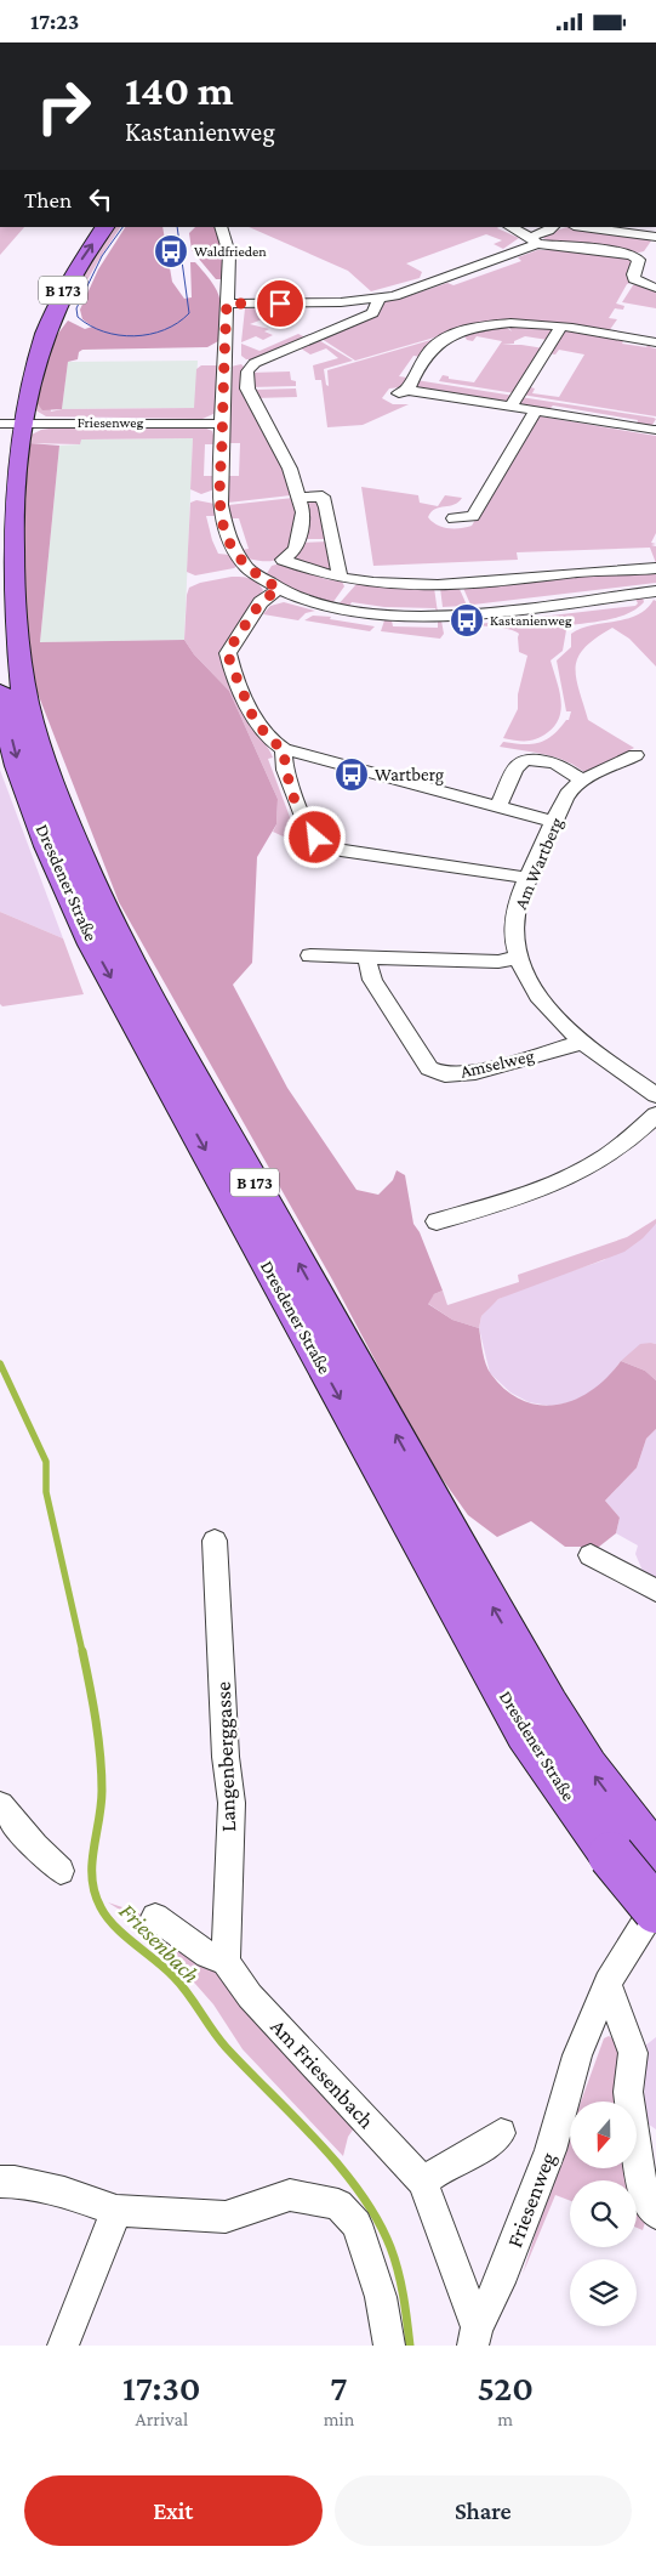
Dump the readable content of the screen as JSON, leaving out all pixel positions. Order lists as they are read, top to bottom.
{
  "streets": {
    "main road": ["B 173", "Dresdener Straße"],
    "street": [
      "Friesenweg",
      "Am Wartberg",
      "Amselweg",
      "Langenberggasse",
      "Am Friesenbach"
    ]
  },
  "crossings": [
    ["B 173", "Friesenweg"],
    ["B 173", "Dresdener Straße"],
    ["Friesenweg", "Am Friesenbach"],
    ["Am Wartberg", "Amselweg"],
    ["Langenberggasse", "Am Friesenbach"]
  ],
  "water": ["Friesenbach"],
  "places": {
    "bus stop": ["Waldfrieden", "Kastanienweg", "Wartberg"]
  },
  "north": "bottom",
  "page": {
    "status": "17:23",
    "turn": ["140 m", "Kastanienweg"],
    "then": "Then",
    "eta": [
      "17:30",
      "Arrival",
      "7",
      "min",
      "520",
      "m"
    ],
    "buttons": ["Exit", "Share"]
  }
}
